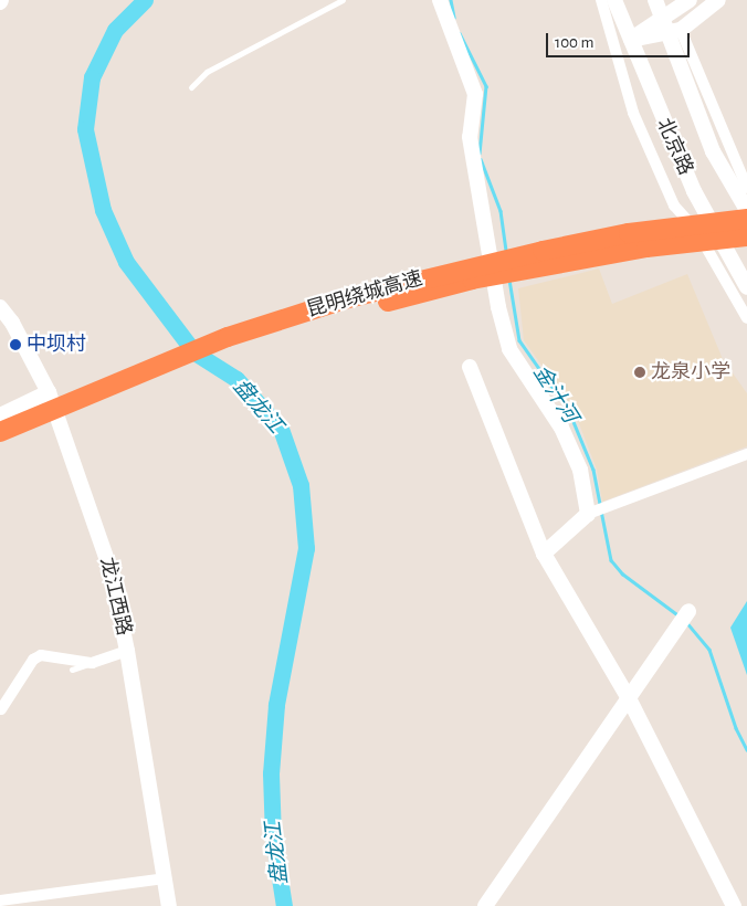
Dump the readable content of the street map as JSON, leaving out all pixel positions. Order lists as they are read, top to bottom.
{
  "streets": {
    "highway": ["昆明绕城高速"],
    "street": ["北京路", "龙江西路"]
  },
  "water": ["金汁河", "盘龙江"],
  "places": ["中坝村", "龙泉小学"],
  "scale_bar": "100 m"
}
